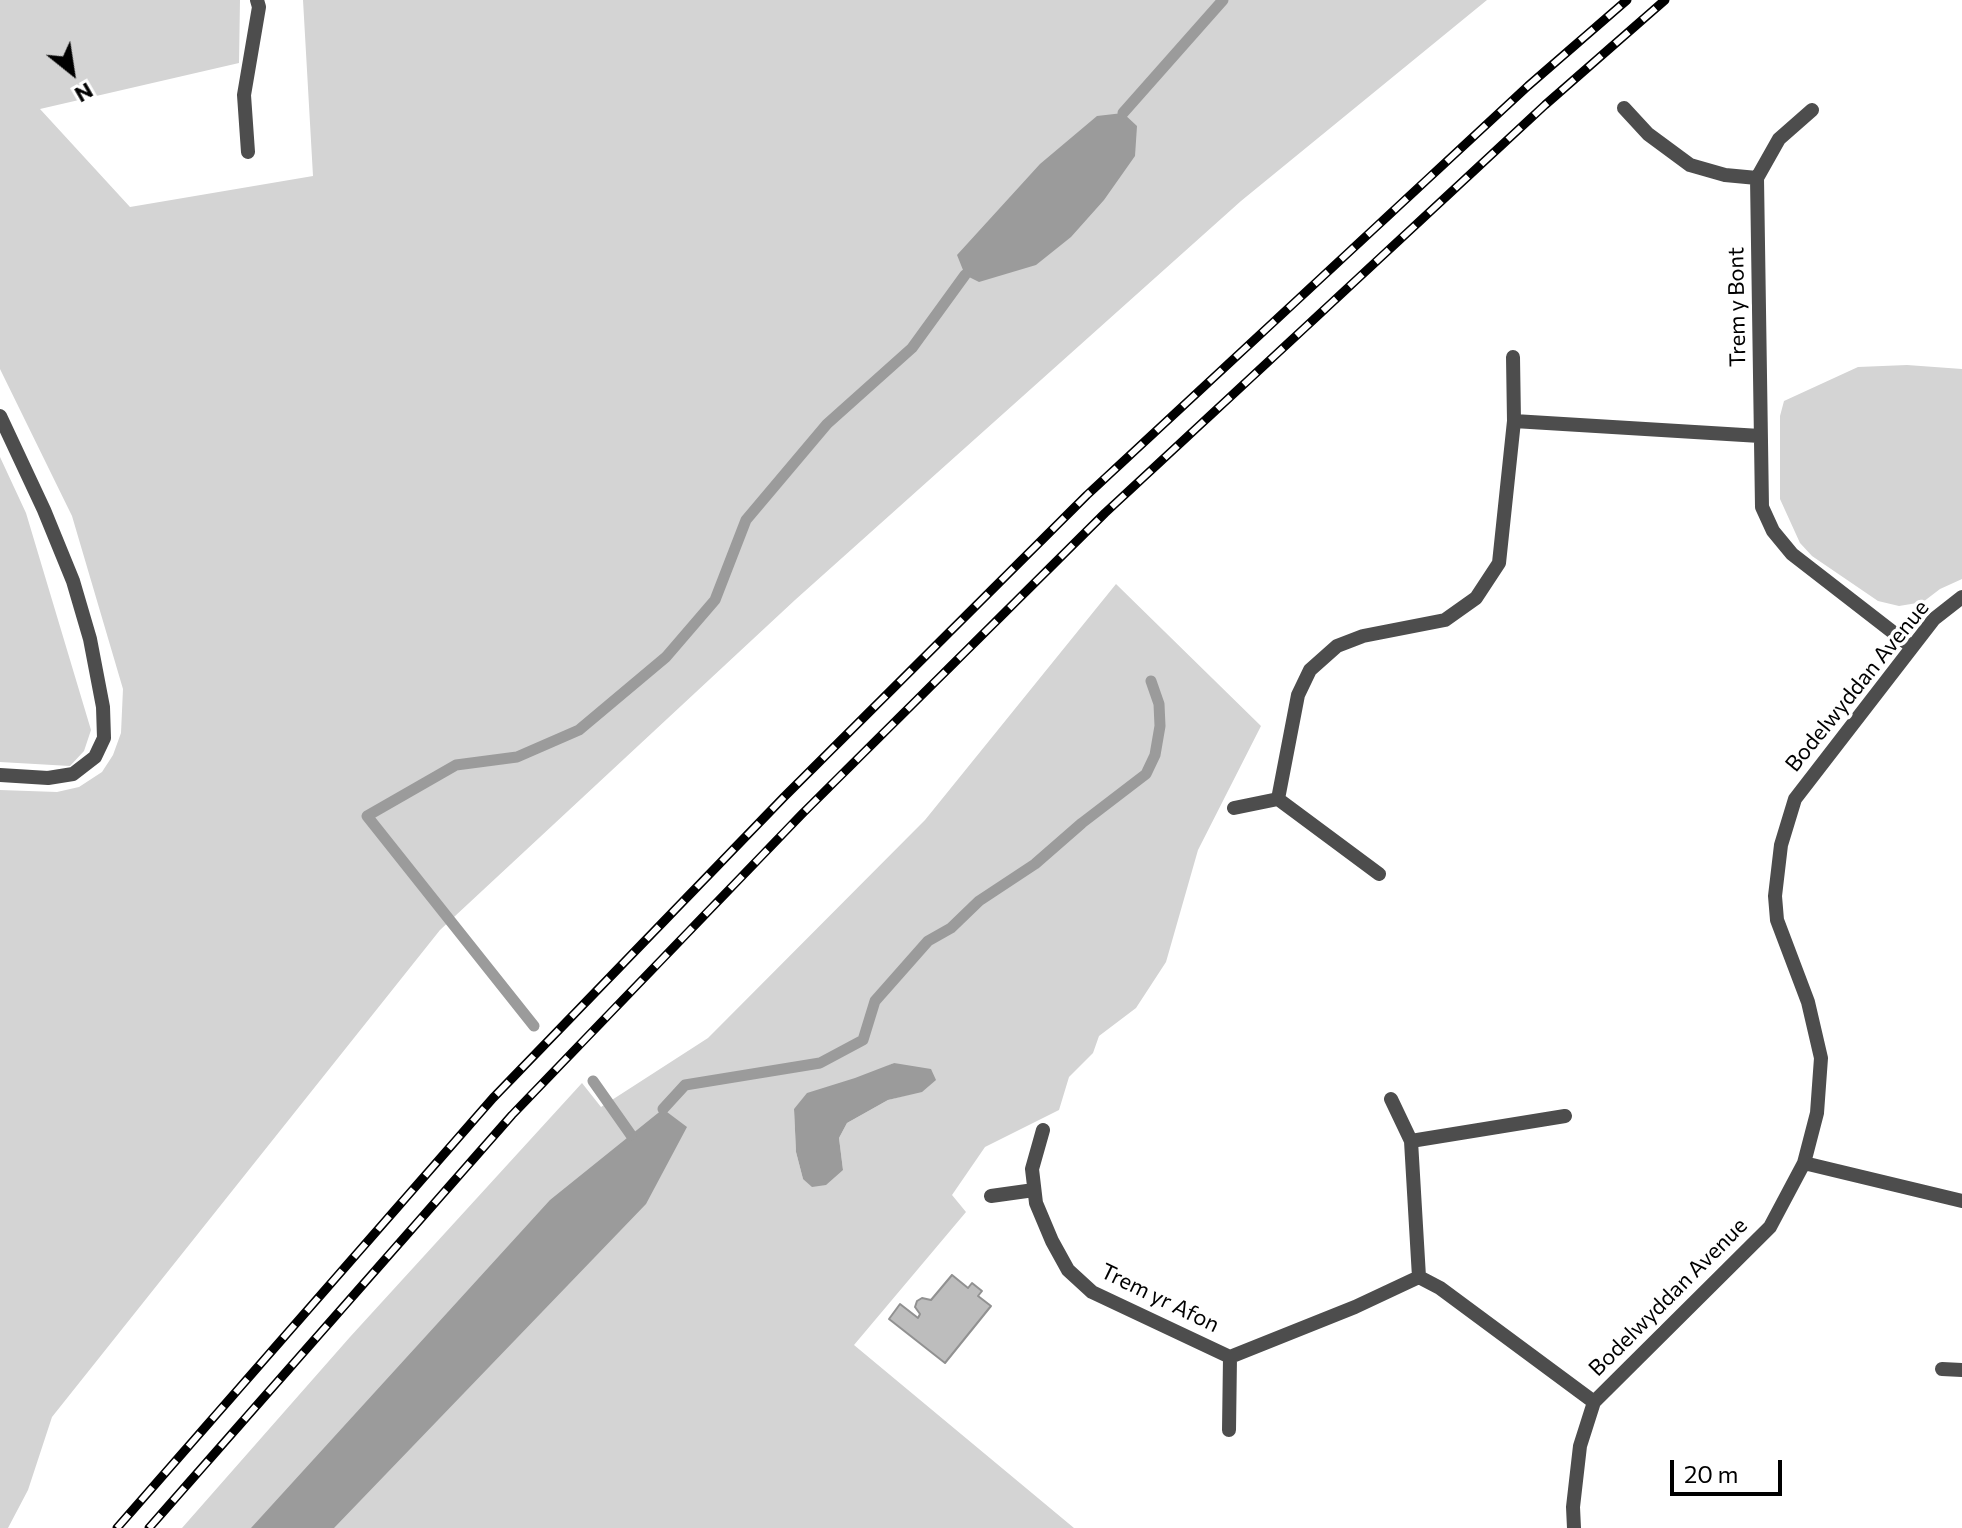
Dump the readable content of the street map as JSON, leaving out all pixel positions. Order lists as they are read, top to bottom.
{
  "streets": {
    "street": ["Trem y Bont", "Bodelwyddan Avenue", "Trem yr Afon"]
  },
  "crossings": [
    ["Trem y Bont", "Bodelwyddan Avenue"]
  ],
  "scale_bar": "20 m",
  "north": "bottom right"
}
